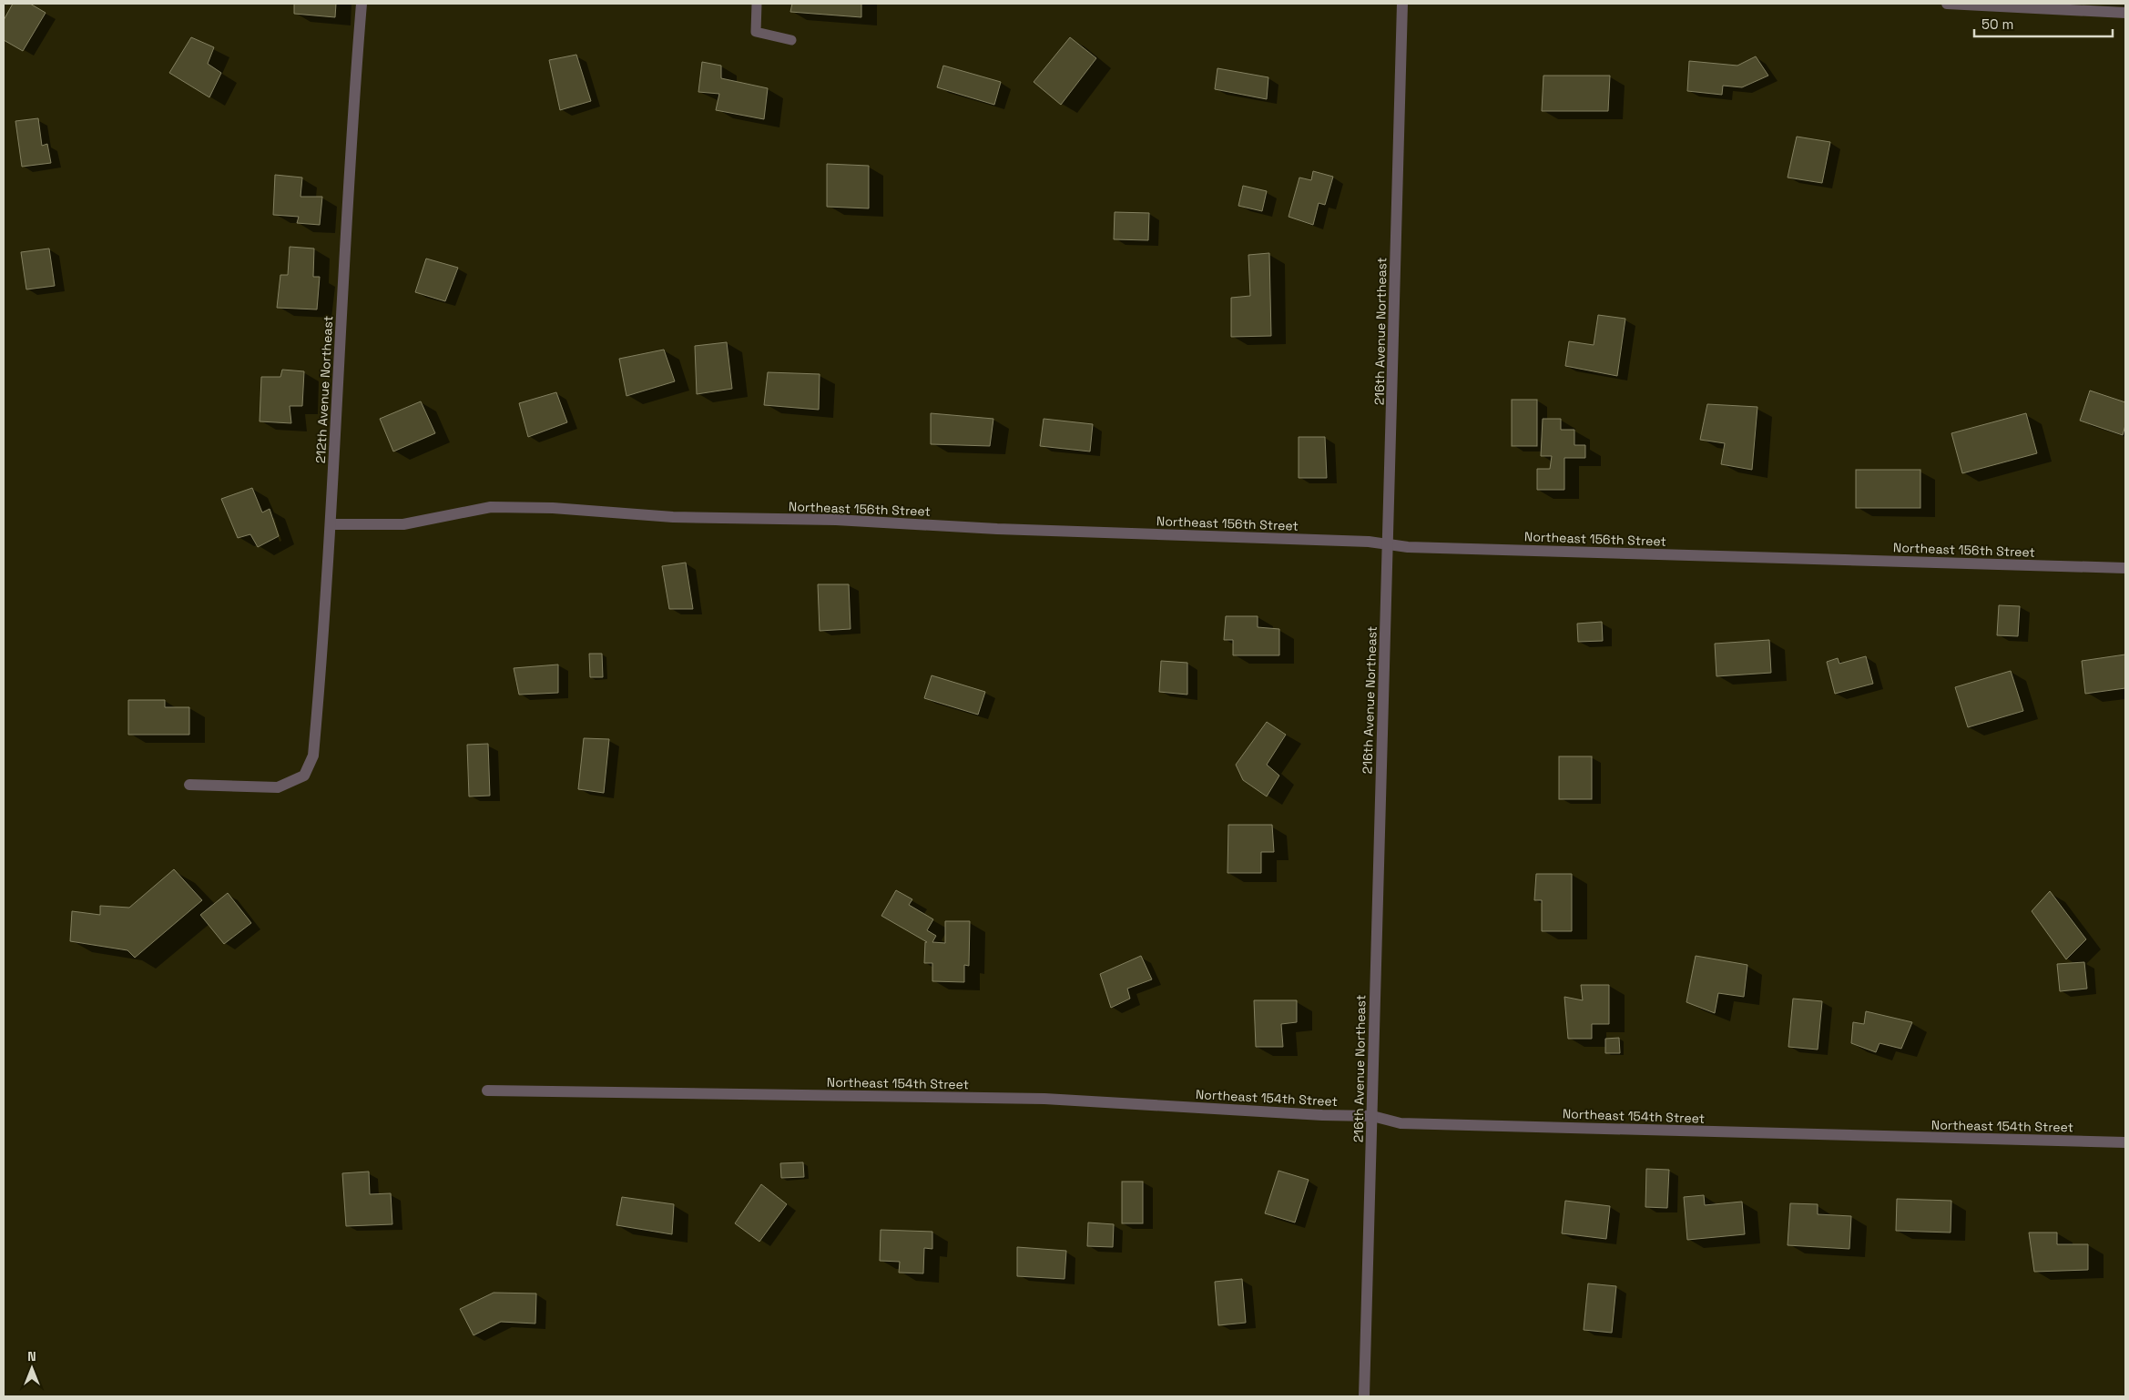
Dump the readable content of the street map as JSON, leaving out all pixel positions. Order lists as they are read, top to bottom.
{
  "streets": {
    "street": [
      "216th Avenue Northeast",
      "212th Avenue Northeast",
      "Northeast 156th Street",
      "Northeast 154th Street"
    ]
  },
  "crossings": [
    ["216th Avenue Northeast", "Northeast 156th Street"],
    ["216th Avenue Northeast", "Northeast 154th Street"],
    ["212th Avenue Northeast", "Northeast 156th Street"]
  ],
  "scale_bar": "50 m",
  "north": "top"
}
